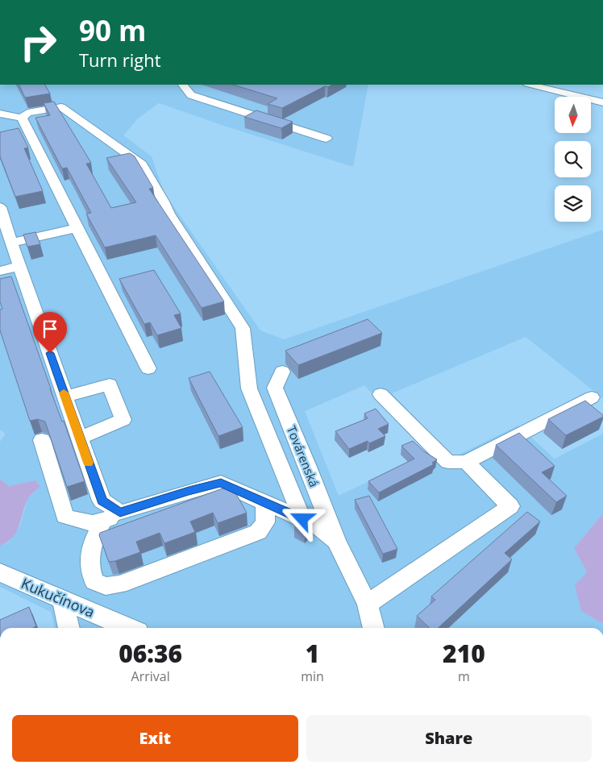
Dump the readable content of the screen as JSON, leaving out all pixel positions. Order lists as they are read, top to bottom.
{
  "streets": {
    "street": ["Továrenská", "Kukučínova"]
  },
  "north": "bottom",
  "page": {
    "turn": ["90 m", "Turn right"],
    "eta": [
      "06:36",
      "Arrival",
      "1",
      "min",
      "210",
      "m"
    ],
    "buttons": ["Exit", "Share"]
  }
}
